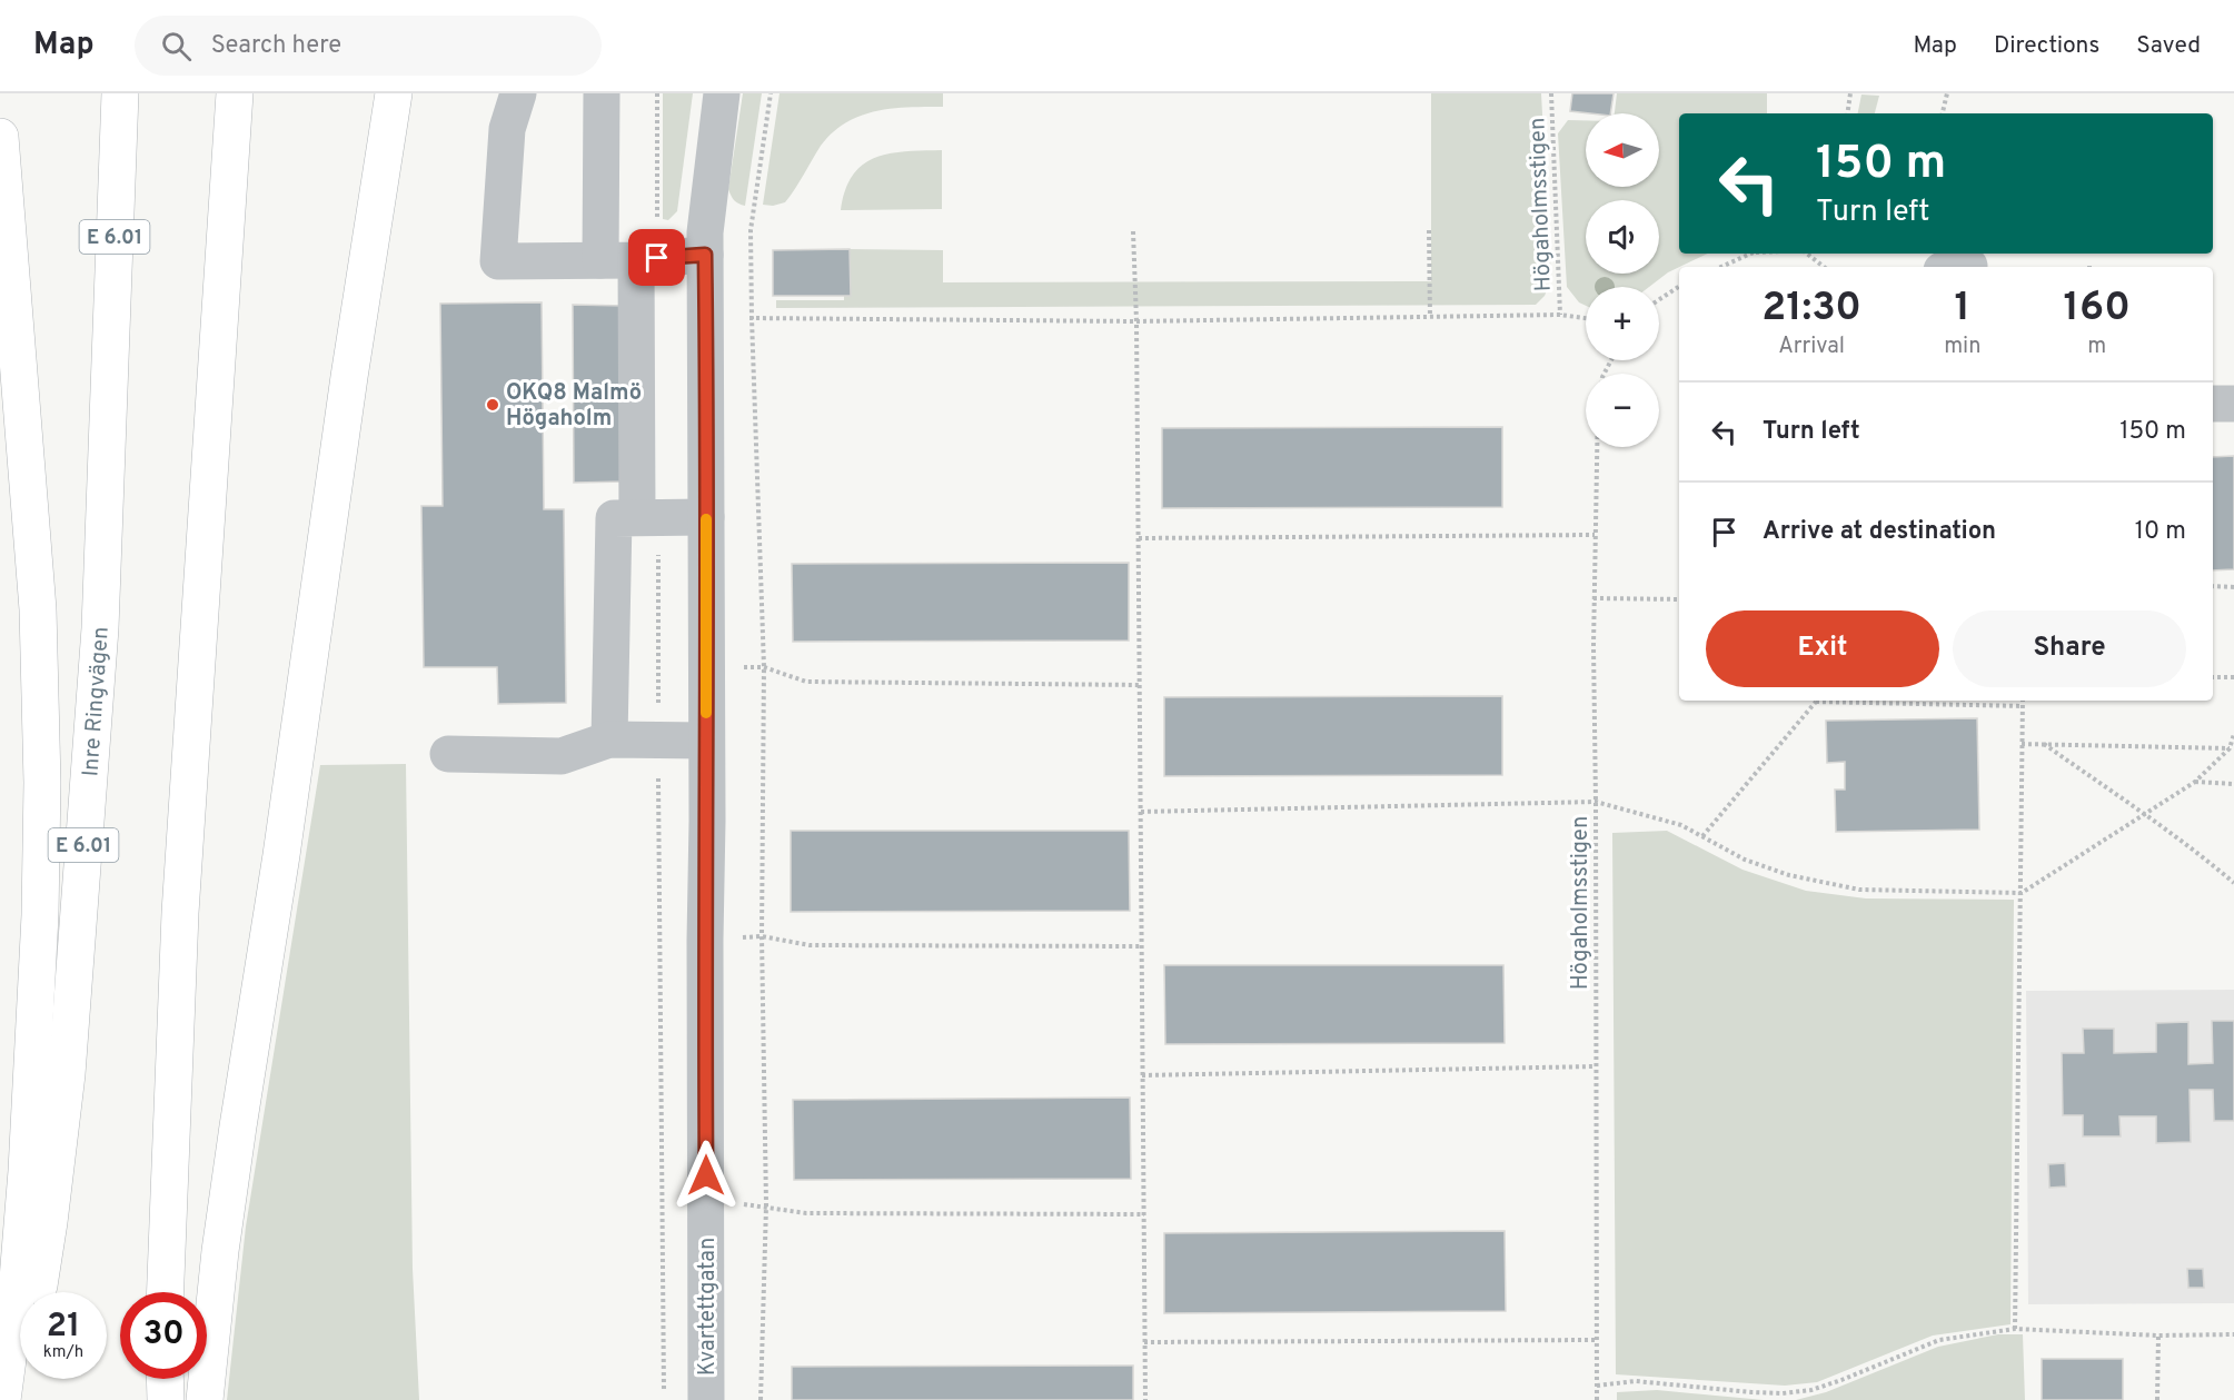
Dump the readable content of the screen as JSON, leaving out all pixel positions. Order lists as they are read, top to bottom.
{
  "streets": {
    "highway": ["E 6.01", "Inre Ringvägen"],
    "street": ["Kvartettgatan"],
    "path": ["Högaholmsstigen"]
  },
  "places": ["OKQ8 Malmö Högaholm"],
  "north": "left",
  "page": {
    "header": "Map",
    "search": "Search here",
    "nav": ["Map", "Directions", "Saved"],
    "map_buttons": ["+", "−"],
    "turn": ["150 m", "Turn left"],
    "eta": [
      "21:30",
      "Arrival",
      "1",
      "min",
      "160",
      "m"
    ],
    "list": [
      {
        "name": "Turn left",
        "value": "150 m"
      },
      {
        "name": "Arrive at destination",
        "value": "10 m"
      }
    ],
    "buttons": ["Exit", "Share"],
    "speed": "21 km/h",
    "limit": "30"
  }
}
